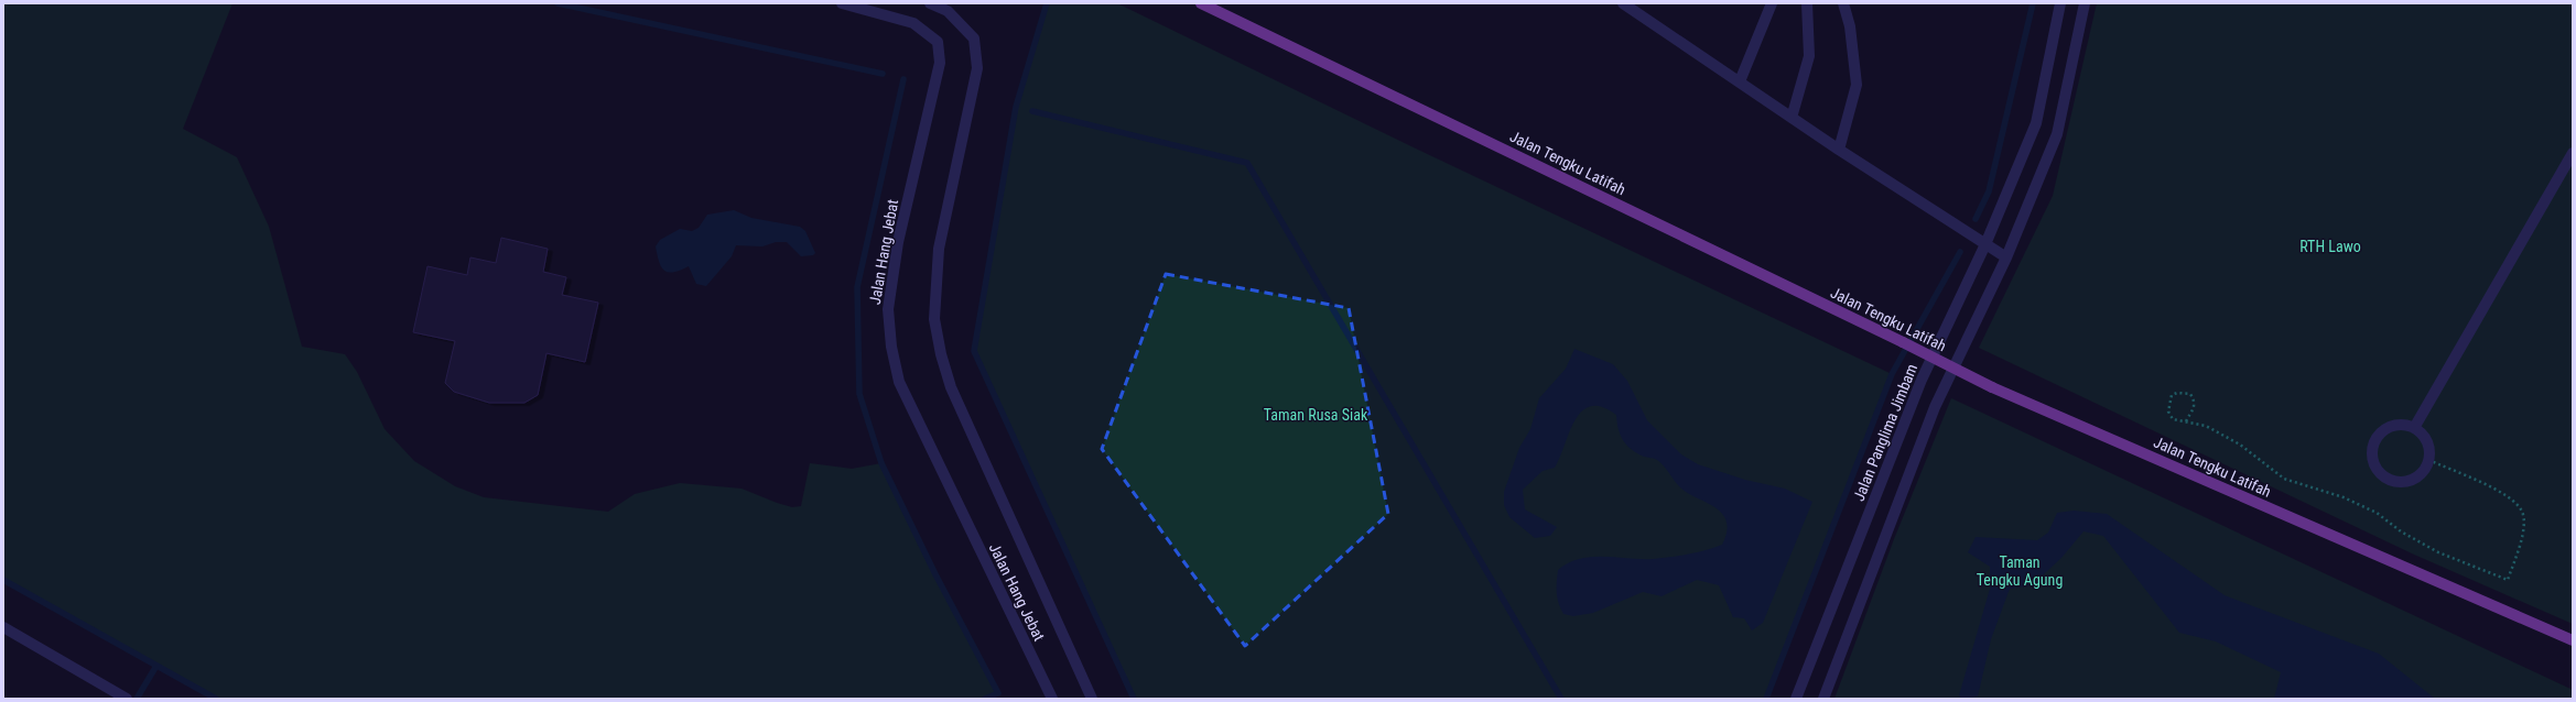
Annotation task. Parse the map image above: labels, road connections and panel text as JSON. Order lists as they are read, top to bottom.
{
  "streets": {
    "main road": ["Jalan Tengku Latifah"],
    "street": ["Jalan Hang Jebat", "Jalan Panglima Jimbam"]
  },
  "parks": ["RTH Lawo", "Taman Rusa Siak", "Taman Tengku Agung"]
}
